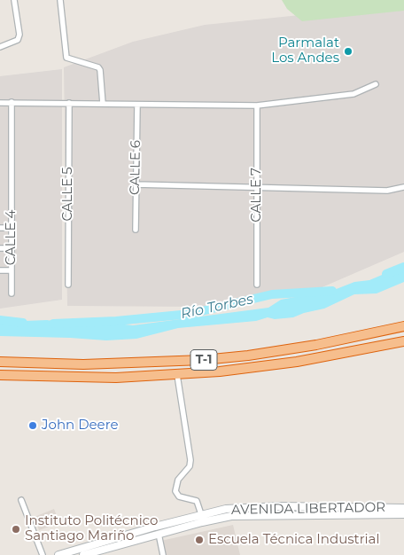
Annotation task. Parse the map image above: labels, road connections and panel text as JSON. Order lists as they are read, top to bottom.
{
  "streets": {
    "highway": ["T-1"],
    "main road": ["AVENIDA LIBERTADOR"],
    "street": [
      "CALLE 6",
      "CALLE 5",
      "CALLE 7",
      "CALLE 4"
    ]
  },
  "water": ["Río Torbes"],
  "places": [
    "Parmalat Los Andes",
    "John Deere",
    "Instituto Politécnico Santiago Mariño",
    "Escuela Técnica Industrial"
  ]
}
